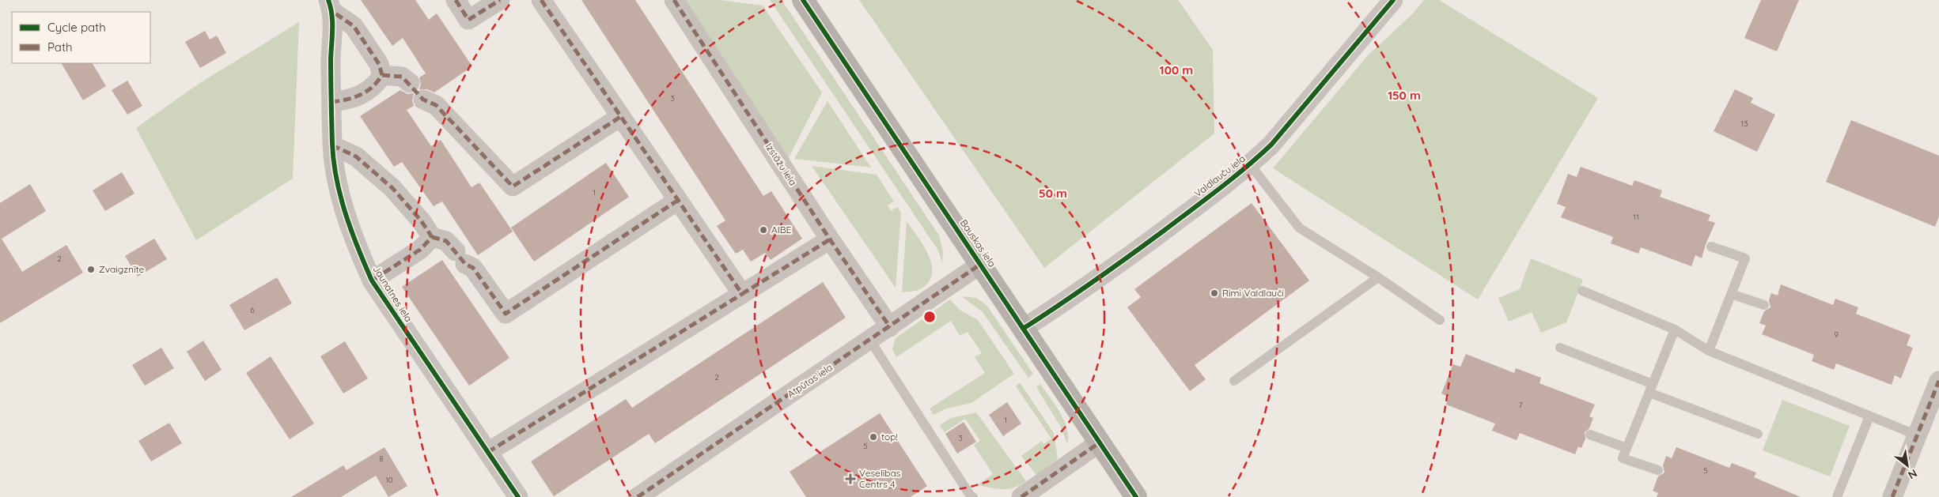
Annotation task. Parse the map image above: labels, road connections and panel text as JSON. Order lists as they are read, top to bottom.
{
  "streets": {
    "main road": ["Bauskas iela"],
    "street": [
      "Izstāžu iela",
      "Valdlauču iela",
      "Jaunatnes iela",
      "Atpūtas iela"
    ]
  },
  "crossings": [
    ["Izstāžu iela", "Atpūtas iela"],
    ["Valdlauču iela", "Bauskas iela"],
    ["Bauskas iela", "Atpūtas iela"]
  ],
  "places": {
    "other": [
      "AIBE",
      "Zvaigznīte",
      "Rimi Valdlauči",
      "top!"
    ],
    "health": ["Veselības Centrs 4"]
  },
  "house_numbers": [
    "3",
    "13",
    "1",
    "11",
    "2",
    "6",
    "9",
    "2",
    "7",
    "1",
    "3",
    "5",
    "8",
    "5",
    "10"
  ],
  "legend": ["Cycle path", "Path"],
  "north": "bottom right",
  "rings": ["100 m", "150 m", "50 m"]
}
